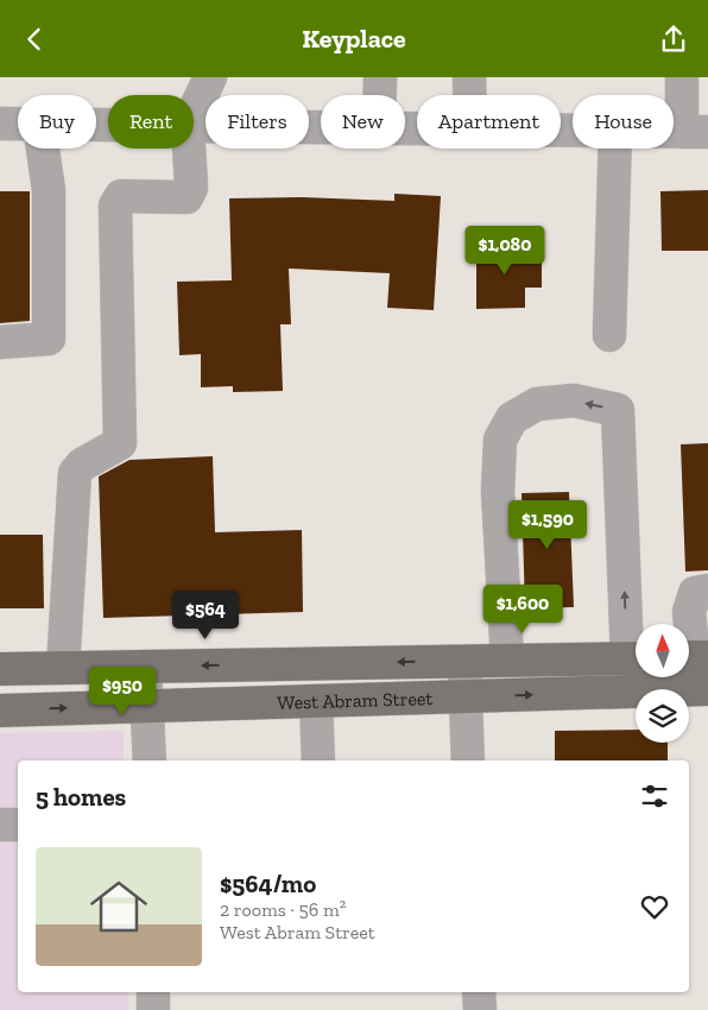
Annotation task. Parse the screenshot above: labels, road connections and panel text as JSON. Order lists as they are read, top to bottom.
{
  "streets": {
    "main road": ["West Abram Street"]
  },
  "north": "top",
  "page": {
    "header": "Keyplace",
    "chip": [
      "Buy",
      "Rent",
      "Filters",
      "New",
      "Apartment",
      "House"
    ],
    "price": [
      "$1,080",
      "$1,590",
      "$1,600",
      "$564",
      "$950"
    ],
    "heading": "5 homes",
    "list": [
      {
        "name": "$564/mo",
        "note": "2 rooms · 56 m² · West Abram Street"
      }
    ]
  }
}
